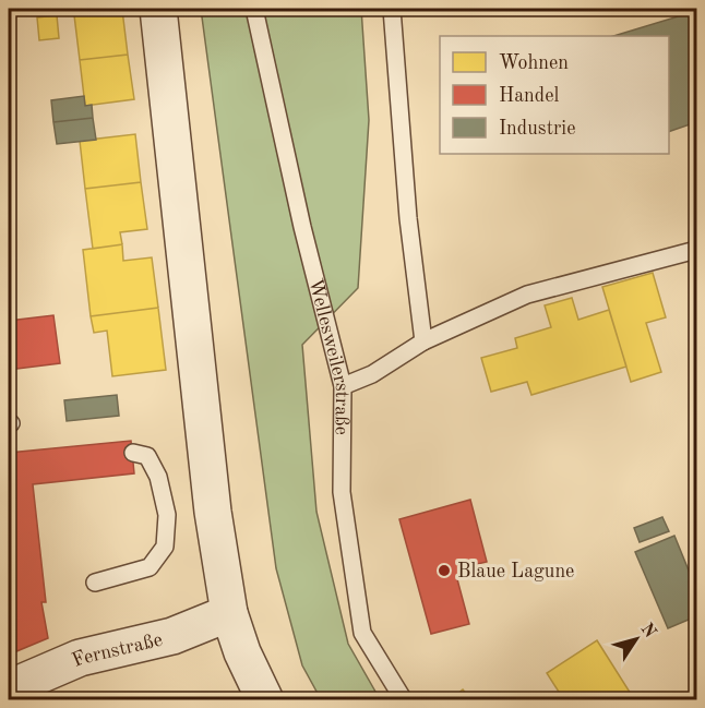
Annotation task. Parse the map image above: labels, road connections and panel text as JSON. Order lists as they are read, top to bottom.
{
  "streets": {
    "street": ["Fernstraße"],
    "lane": ["Wellesweilerstraße"]
  },
  "places": ["Blaue Lagune"],
  "legend": ["Wohnen", "Handel", "Industrie"],
  "north": "top right"
}
